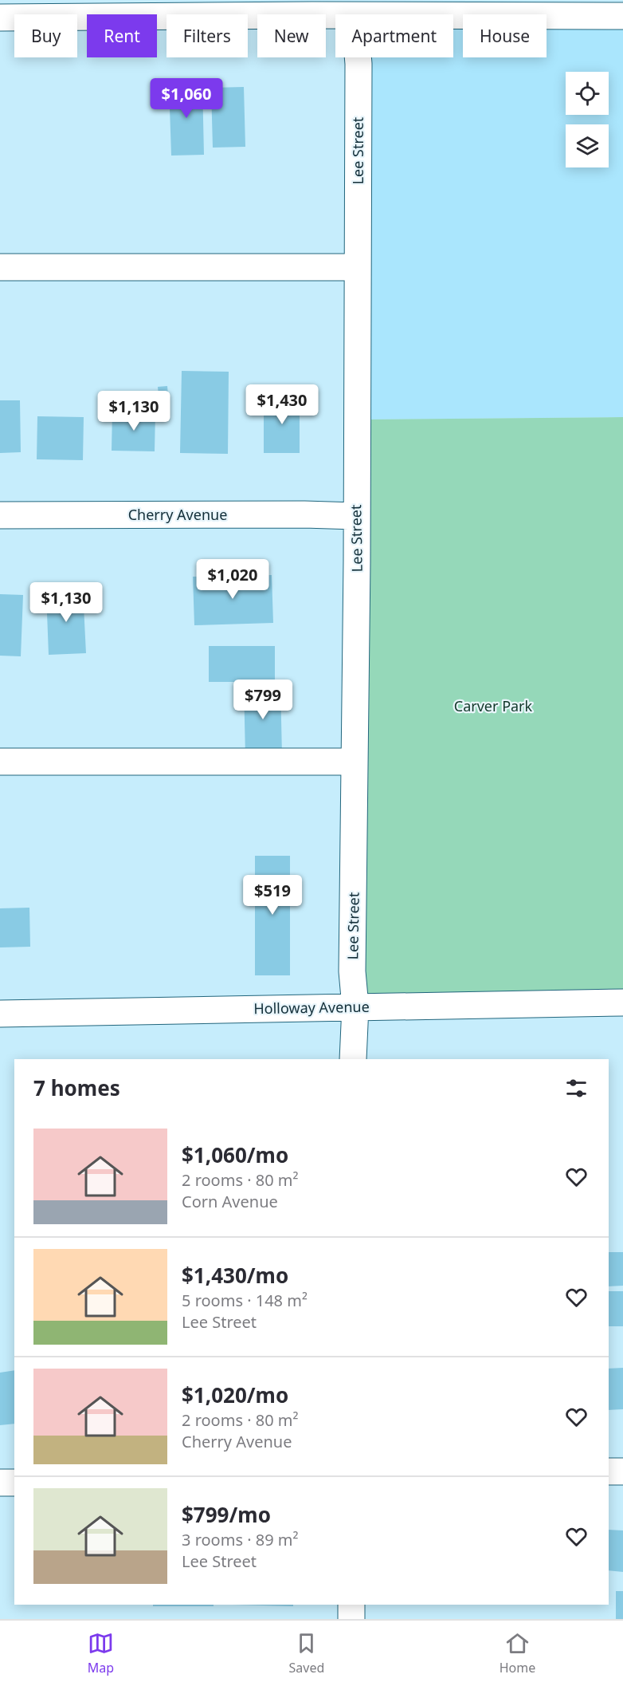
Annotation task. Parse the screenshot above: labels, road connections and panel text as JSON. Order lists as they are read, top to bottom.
{
  "streets": {
    "street": ["Lee Street", "Cherry Avenue", "Holloway Avenue"]
  },
  "crossings": [
    ["Lee Street", "Cherry Avenue"],
    ["Lee Street", "Holloway Avenue"]
  ],
  "parks": ["Carver Park"],
  "page": {
    "chip": [
      "Buy",
      "Rent",
      "Filters",
      "New",
      "Apartment",
      "House"
    ],
    "price": [
      "$1,060",
      "$1,430",
      "$1,130",
      "$1,020",
      "$1,130",
      "$799",
      "$519"
    ],
    "heading": "7 homes",
    "list": [
      {
        "name": "$1,060/mo",
        "note": "2 rooms · 80 m² · Corn Avenue"
      },
      {
        "name": "$1,430/mo",
        "note": "5 rooms · 148 m² · Lee Street"
      },
      {
        "name": "$1,020/mo",
        "note": "2 rooms · 80 m² · Cherry Avenue"
      },
      {
        "name": "$799/mo",
        "note": "3 rooms · 89 m² · Lee Street"
      }
    ],
    "tabs": ["Map", "Saved", "Home"]
  }
}
